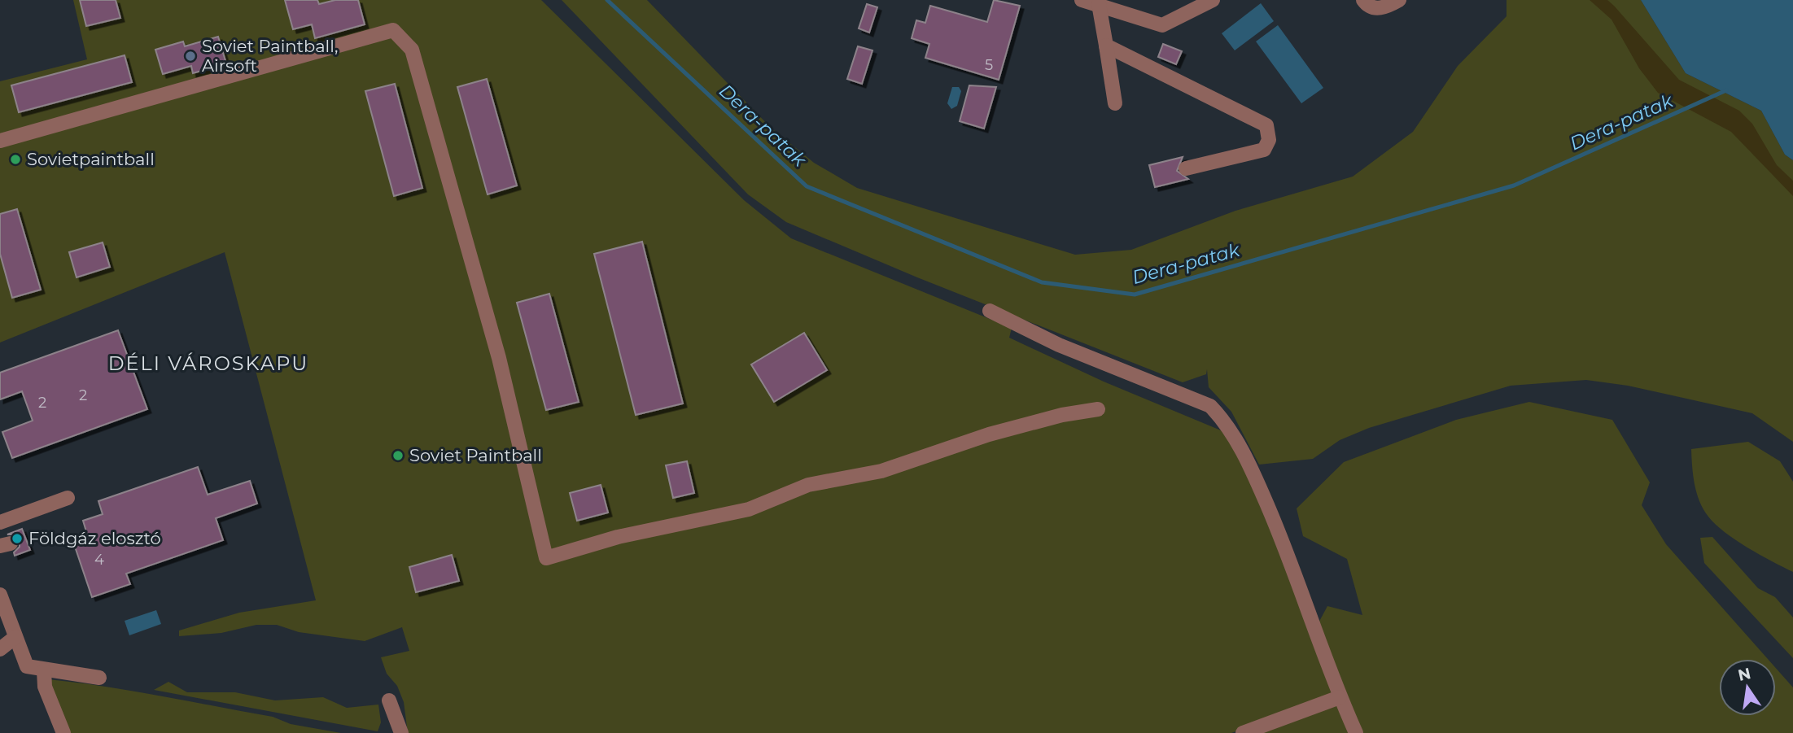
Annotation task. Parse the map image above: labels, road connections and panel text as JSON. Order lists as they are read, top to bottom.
{
  "districts": ["DÉLI VÁROSKAPU"],
  "water": ["Dera-patak"],
  "places": [
    "Soviet Paintball, Airsoft",
    "Sovietpaintball",
    "Soviet Paintball",
    "Földgáz elosztó"
  ],
  "house_numbers": [
    "5",
    "2",
    "2",
    "4"
  ],
  "north": "top"
}
